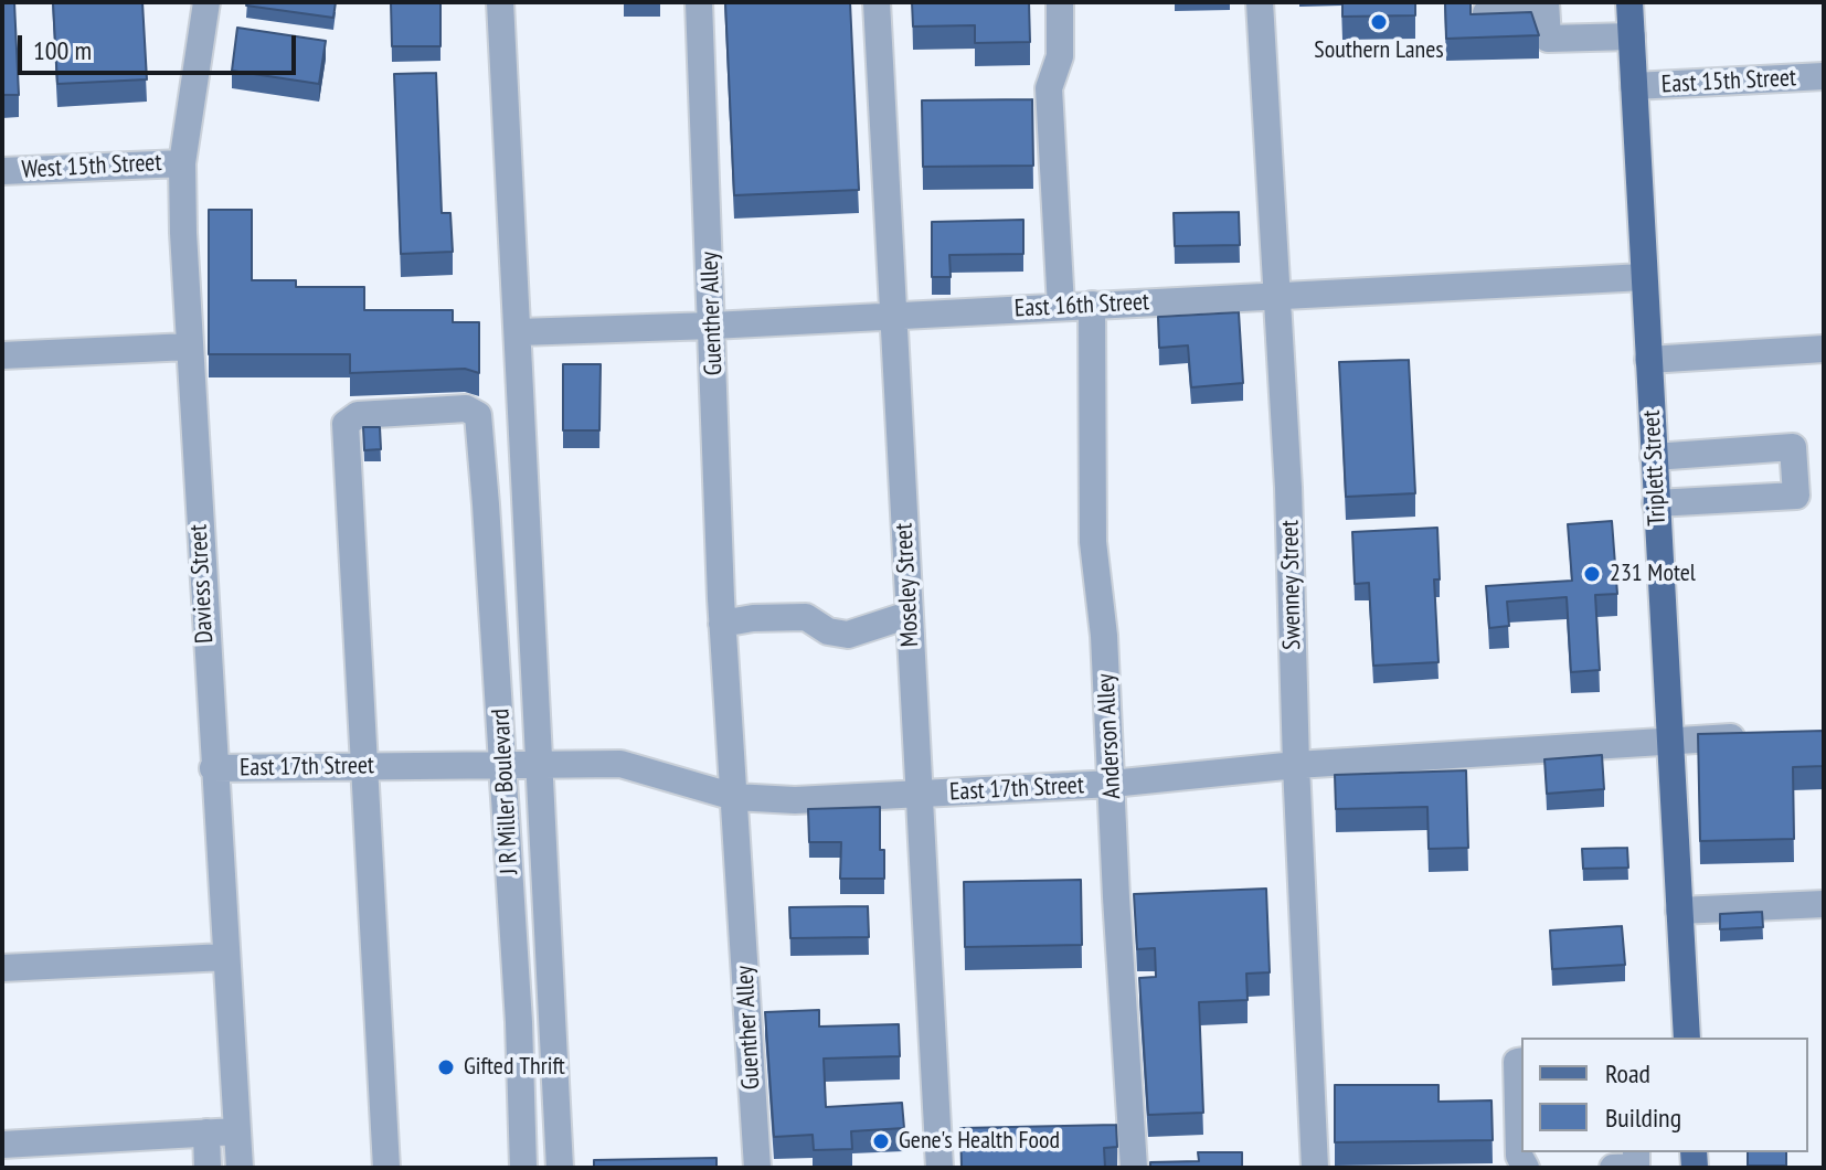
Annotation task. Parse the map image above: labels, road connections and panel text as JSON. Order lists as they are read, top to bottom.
{
  "streets": {
    "main road": ["Triplett Street"],
    "street": [
      "East 15th Street",
      "West 15th Street",
      "East 16th Street",
      "Guenther Alley",
      "Daviess Street",
      "Moseley Street",
      "Swenney Street",
      "Anderson Alley",
      "East 17th Street",
      "J R Miller Boulevard"
    ]
  },
  "crossings": [
    ["East 15th Street", "Triplett Street"],
    ["West 15th Street", "Daviess Street"],
    ["East 16th Street", "Guenther Alley"],
    ["East 16th Street", "Triplett Street"],
    ["East 16th Street", "Moseley Street"],
    ["East 16th Street", "Swenney Street"],
    ["East 16th Street", "Anderson Alley"],
    ["Guenther Alley", "East 17th Street"],
    ["Triplett Street", "East 17th Street"],
    ["Daviess Street", "East 17th Street"],
    ["Moseley Street", "East 17th Street"],
    ["Swenney Street", "East 17th Street"],
    ["Anderson Alley", "East 17th Street"],
    ["East 17th Street", "J R Miller Boulevard"]
  ],
  "places": [
    "Southern Lanes",
    "231 Motel",
    "Gifted Thrift",
    "Gene's Health Food"
  ],
  "legend": ["Road", "Building"],
  "scale_bar": "100 m"
}
